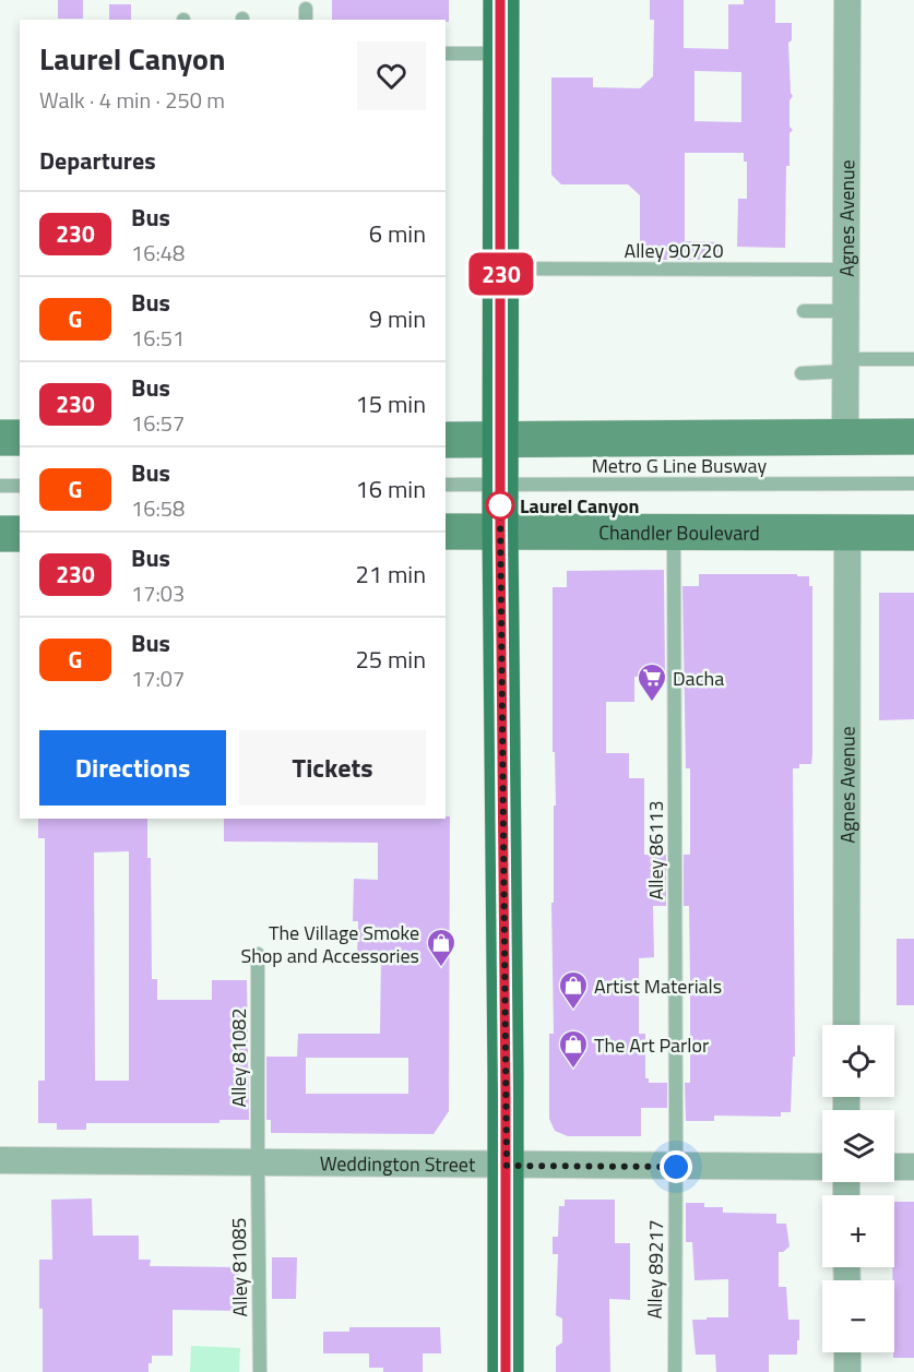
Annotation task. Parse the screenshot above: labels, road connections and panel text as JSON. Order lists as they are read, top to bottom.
{
  "streets": {
    "street": ["Agnes Avenue", "Chandler Boulevard", "Weddington Street"],
    "lane": [
      "Alley 90720",
      "Metro G Line Busway",
      "Alley 86113",
      "Alley 81082",
      "Alley 81085",
      "Alley 89217"
    ]
  },
  "crossings": [
    ["Agnes Avenue", "Alley 90720"],
    ["Agnes Avenue", "Chandler Boulevard"],
    ["Chandler Boulevard", "Alley 86113"],
    ["Alley 86113", "Weddington Street"],
    ["Alley 86113", "Alley 89217"],
    ["Alley 81082", "Weddington Street"],
    ["Alley 81082", "Alley 81085"],
    ["Weddington Street", "Alley 81085"],
    ["Weddington Street", "Alley 89217"]
  ],
  "places": {
    "other": ["Laurel Canyon"],
    "supermarket": ["Dacha"],
    "shop": ["The Village Smoke Shop and Accessories", "Artist Materials", "The Art Parlor"]
  },
  "lines": ["bus line 230"],
  "page": {
    "on_map": "230",
    "heading": [
      ["Laurel Canyon", "Walk · 4 min · 250 m"],
      "Departures"
    ],
    "list": [
      {
        "mark": "230",
        "name": "Bus",
        "note": "16:48",
        "value": "6 min"
      },
      {
        "mark": "G",
        "name": "Bus",
        "note": "16:51",
        "value": "9 min"
      },
      {
        "mark": "230",
        "name": "Bus",
        "note": "16:57",
        "value": "15 min"
      },
      {
        "mark": "G",
        "name": "Bus",
        "note": "16:58",
        "value": "16 min"
      },
      {
        "mark": "230",
        "name": "Bus",
        "note": "17:03",
        "value": "21 min"
      },
      {
        "mark": "G",
        "name": "Bus",
        "note": "17:07",
        "value": "25 min"
      }
    ],
    "buttons": ["Directions", "Tickets"],
    "map_buttons": ["+", "−"]
  }
}
